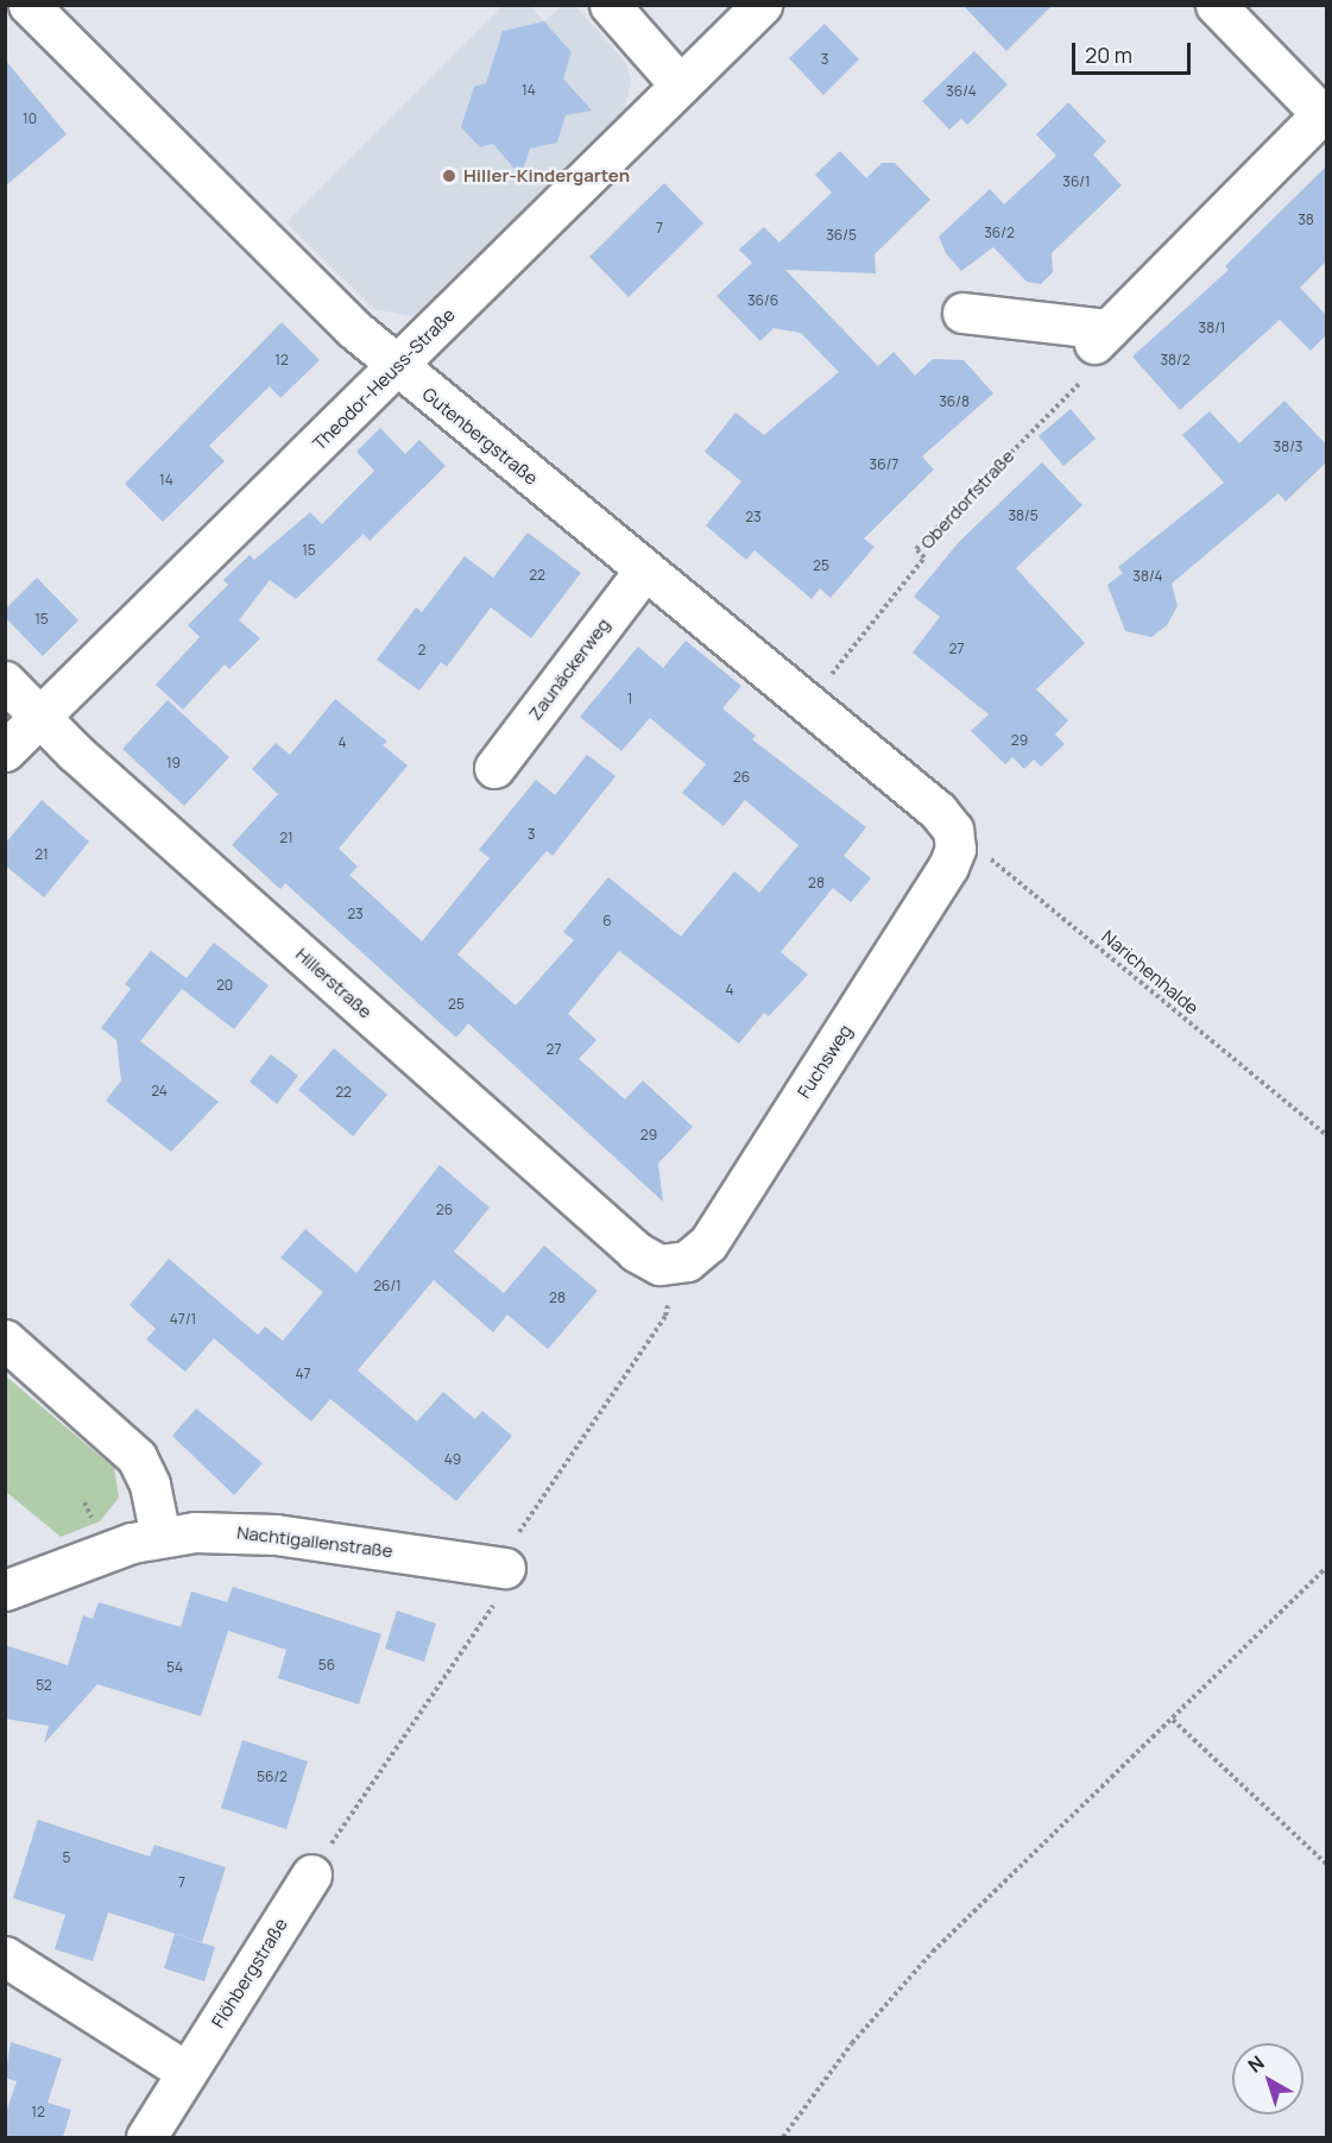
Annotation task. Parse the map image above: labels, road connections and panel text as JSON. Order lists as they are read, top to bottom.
{
  "streets": {
    "street": [
      "Theodor-Heuss-Straße",
      "Gutenbergstraße",
      "Zaunäckerweg",
      "Hillerstraße",
      "Fuchsweg",
      "Nachtigallenstraße",
      "Flöhbergstraße"
    ],
    "path": ["Oberdorfstraße", "Narichenhalde"]
  },
  "crossings": [
    ["Theodor-Heuss-Straße", "Gutenbergstraße"],
    ["Theodor-Heuss-Straße", "Hillerstraße"],
    ["Gutenbergstraße", "Oberdorfstraße"],
    ["Gutenbergstraße", "Zaunäckerweg"],
    ["Gutenbergstraße", "Narichenhalde"],
    ["Gutenbergstraße", "Fuchsweg"],
    ["Narichenhalde", "Fuchsweg"],
    ["Hillerstraße", "Fuchsweg"]
  ],
  "places": ["Hiller-Kindergarten"],
  "house_numbers": [
    "3",
    "14",
    "36/4",
    "10",
    "36/1",
    "38",
    "7",
    "36/2",
    "36/5",
    "36/6",
    "38/1",
    "12",
    "38/2",
    "36/8",
    "38/3",
    "36/7",
    "14",
    "38/5",
    "23",
    "15",
    "25",
    "22",
    "38/4",
    "15",
    "27",
    "2",
    "1",
    "29",
    "4",
    "19",
    "26",
    "3",
    "21",
    "21",
    "28",
    "23",
    "6",
    "20",
    "4",
    "25",
    "27",
    "24",
    "22",
    "29",
    "26",
    "26/1",
    "28",
    "47/1",
    "47",
    "49",
    "56",
    "54",
    "52",
    "56/2",
    "5",
    "7",
    "12"
  ],
  "scale_bar": "20 m",
  "north": "top left"
}
